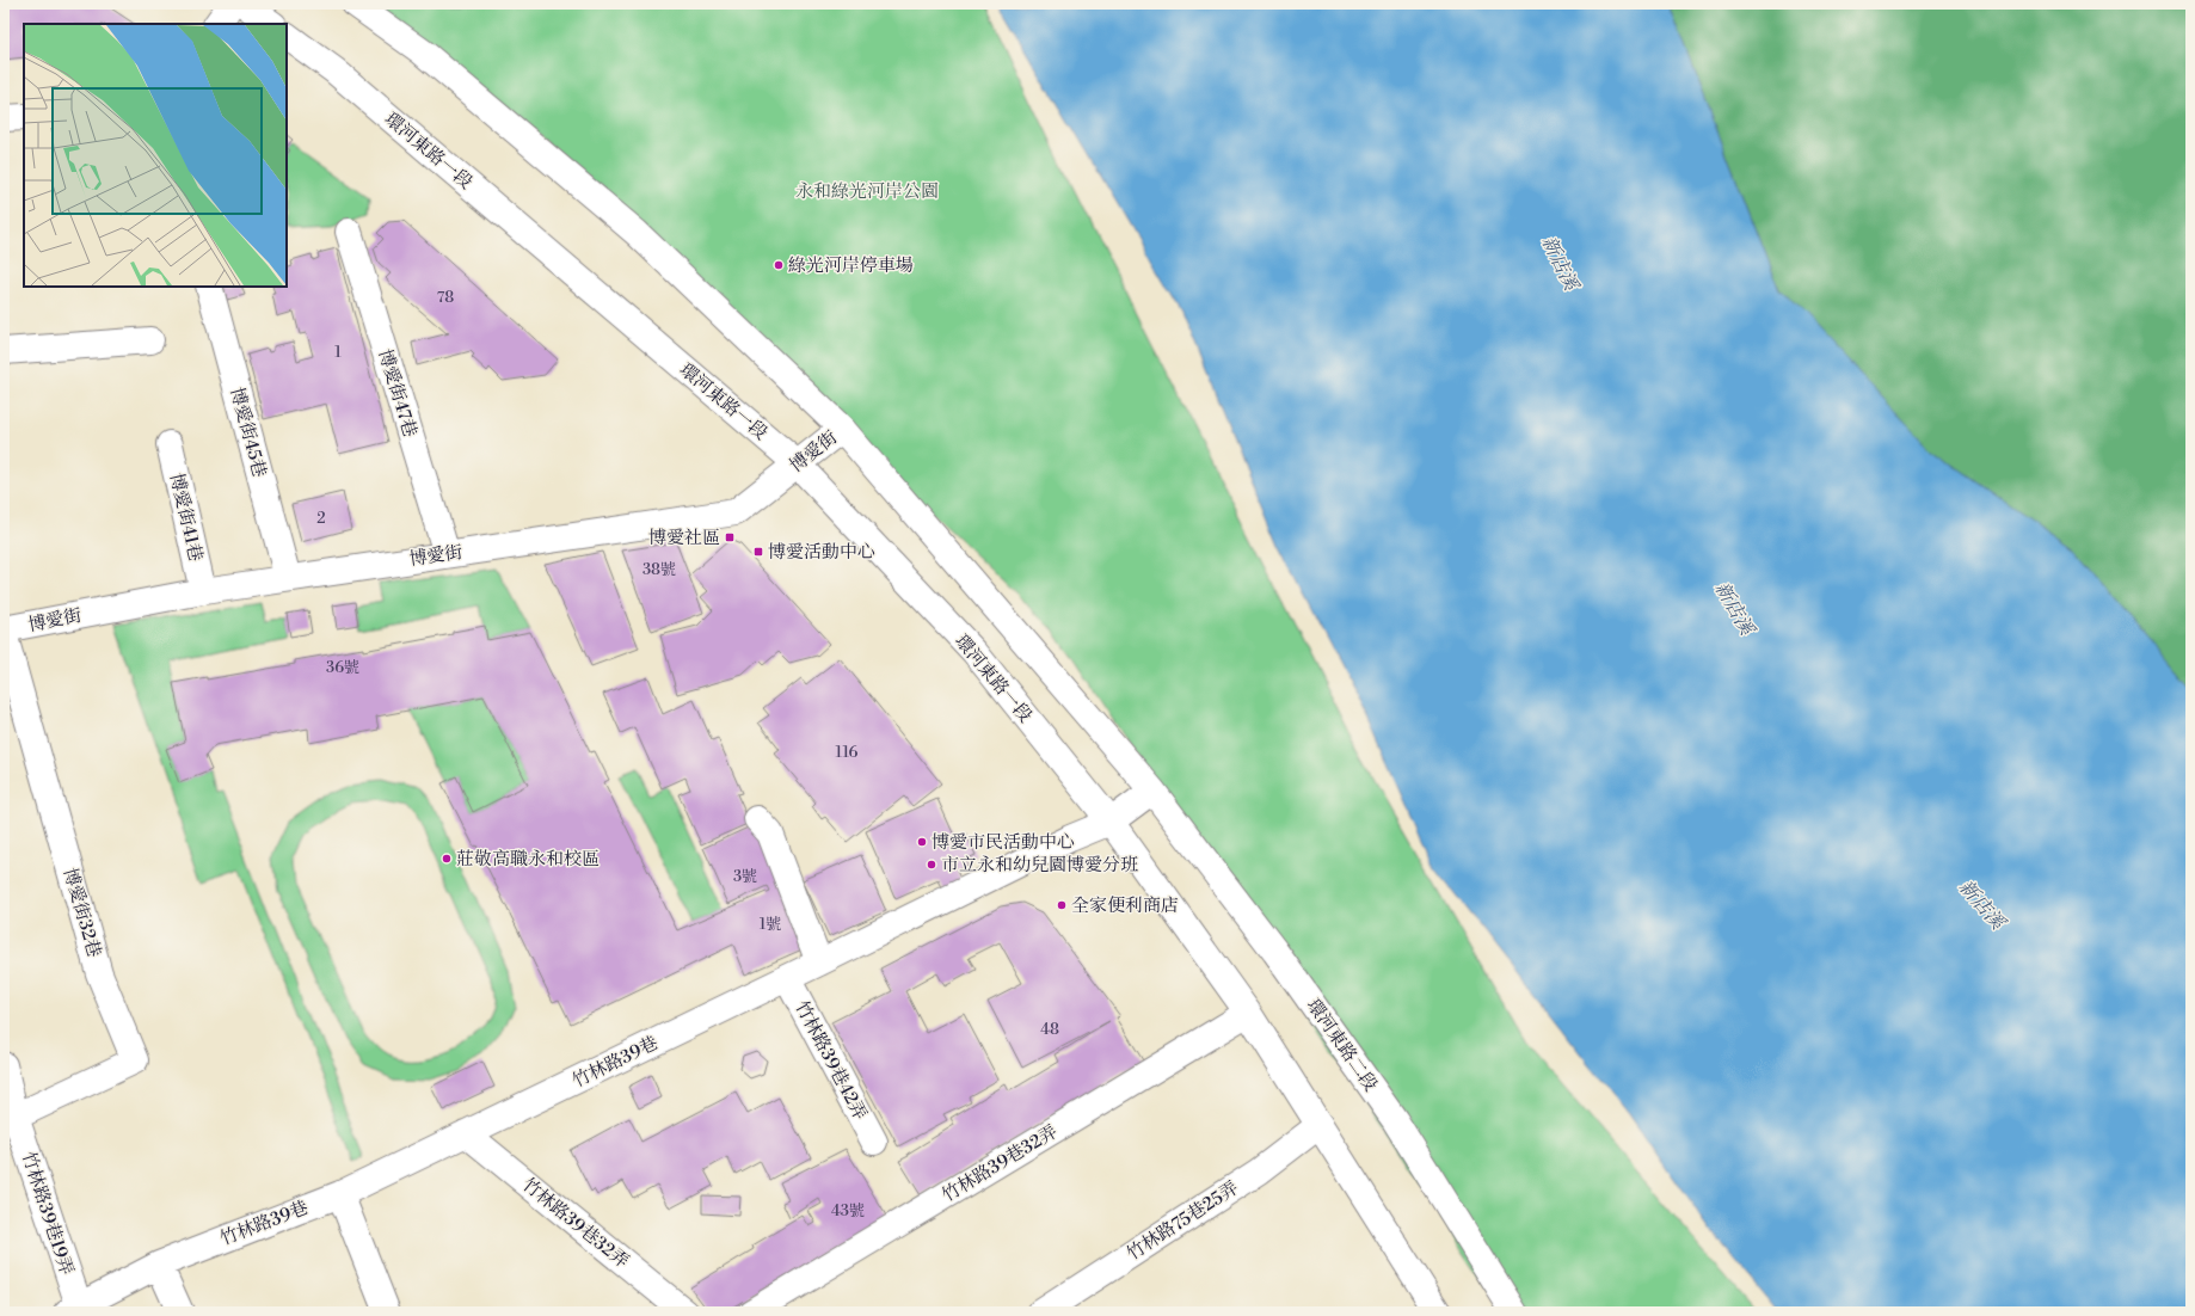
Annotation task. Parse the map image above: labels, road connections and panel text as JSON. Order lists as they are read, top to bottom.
{
  "streets": {
    "street": [
      "環河東路一段",
      "博愛街47巷",
      "博愛街45巷",
      "博愛街",
      "博愛街41巷",
      "博愛街32巷",
      "環河東路二段",
      "竹林路39巷42弄",
      "竹林路39巷",
      "竹林路39巷32弄",
      "竹林路39巷19弄",
      "竹林路75巷25弄"
    ]
  },
  "crossings": [
    ["環河東路一段", "博愛街"],
    ["環河東路一段", "竹林路39巷"],
    ["博愛街47巷", "博愛街"],
    ["博愛街45巷", "博愛街"],
    ["博愛街", "博愛街41巷"],
    ["博愛街32巷", "竹林路39巷19弄"],
    ["環河東路二段", "竹林路39巷"],
    ["竹林路39巷42弄", "竹林路39巷"],
    ["竹林路39巷", "竹林路39巷32弄"],
    ["竹林路39巷", "竹林路39巷19弄"]
  ],
  "water": ["新店溪"],
  "parks": ["永和綠光河岸公園"],
  "places": {
    "other": [
      "綠光河岸停車場",
      "博愛市民活動中心",
      "莊敬高職永和校區",
      "市立永和幼兒園博愛分班",
      "全家便利商店"
    ],
    "transit": ["博愛社區", "博愛活動中心"]
  },
  "house_numbers": [
    "78",
    "1",
    "2",
    "38號",
    "36號",
    "116",
    "3號",
    "1號",
    "48",
    "43號"
  ]
}
